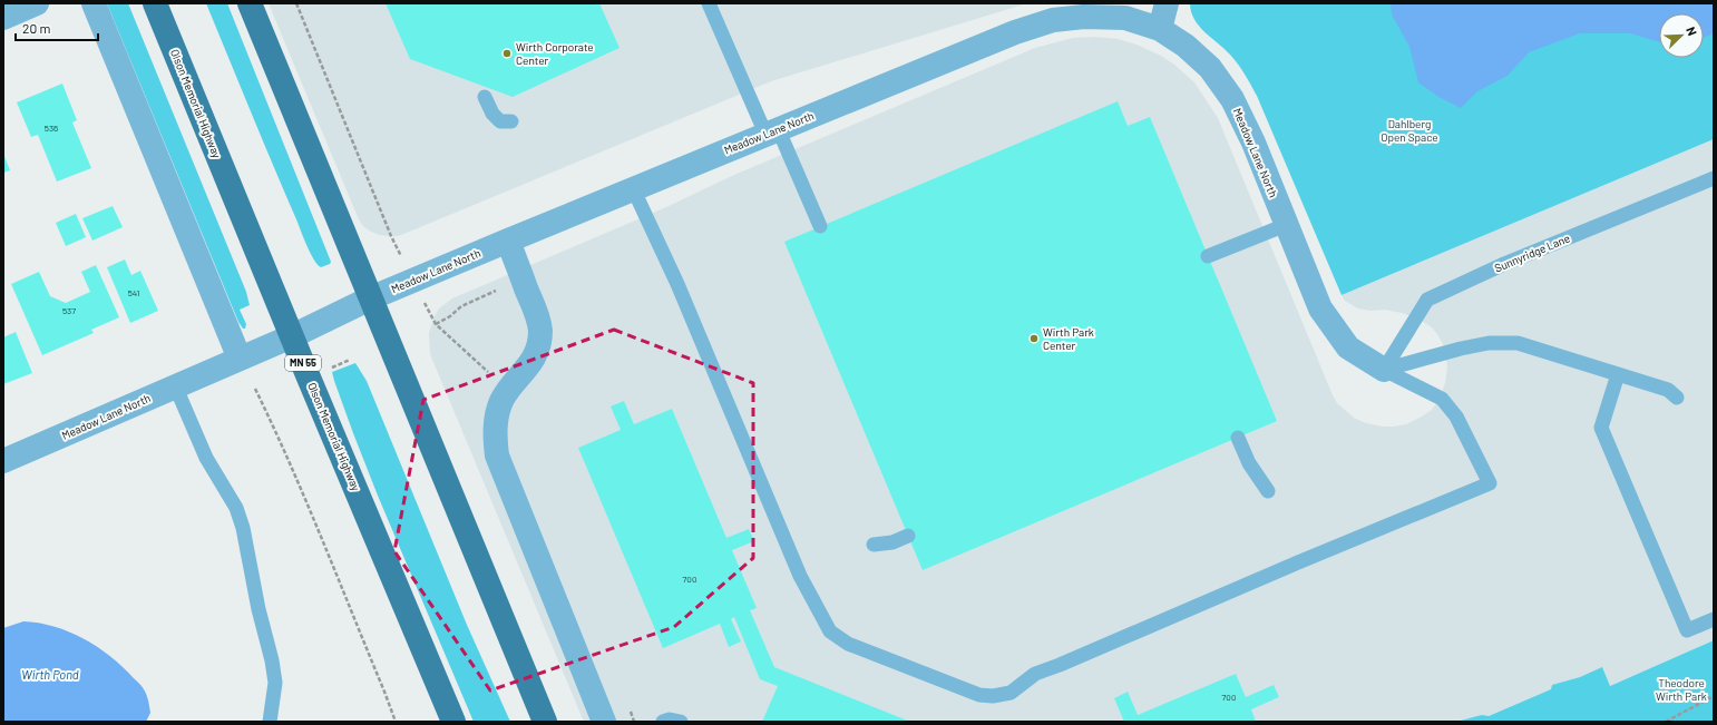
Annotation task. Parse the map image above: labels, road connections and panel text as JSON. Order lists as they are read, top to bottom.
{
  "streets": {
    "main road": ["Olson Memorial Highway", "MN 55"],
    "street": ["Meadow Lane North"],
    "lane": ["Sunnyridge Lane"]
  },
  "crossings": [
    ["Olson Memorial Highway", "Meadow Lane North"],
    ["Meadow Lane North", "Sunnyridge Lane"]
  ],
  "water": ["Wirth Pond"],
  "parks": ["Dahlberg Open Space", "Theodore Wirth Park"],
  "places": ["Wirth Corporate Center", "Wirth Park Center"],
  "house_numbers": [
    "536",
    "541",
    "537",
    "700",
    "700"
  ],
  "scale_bar": "20 m",
  "north": "top right"
}
